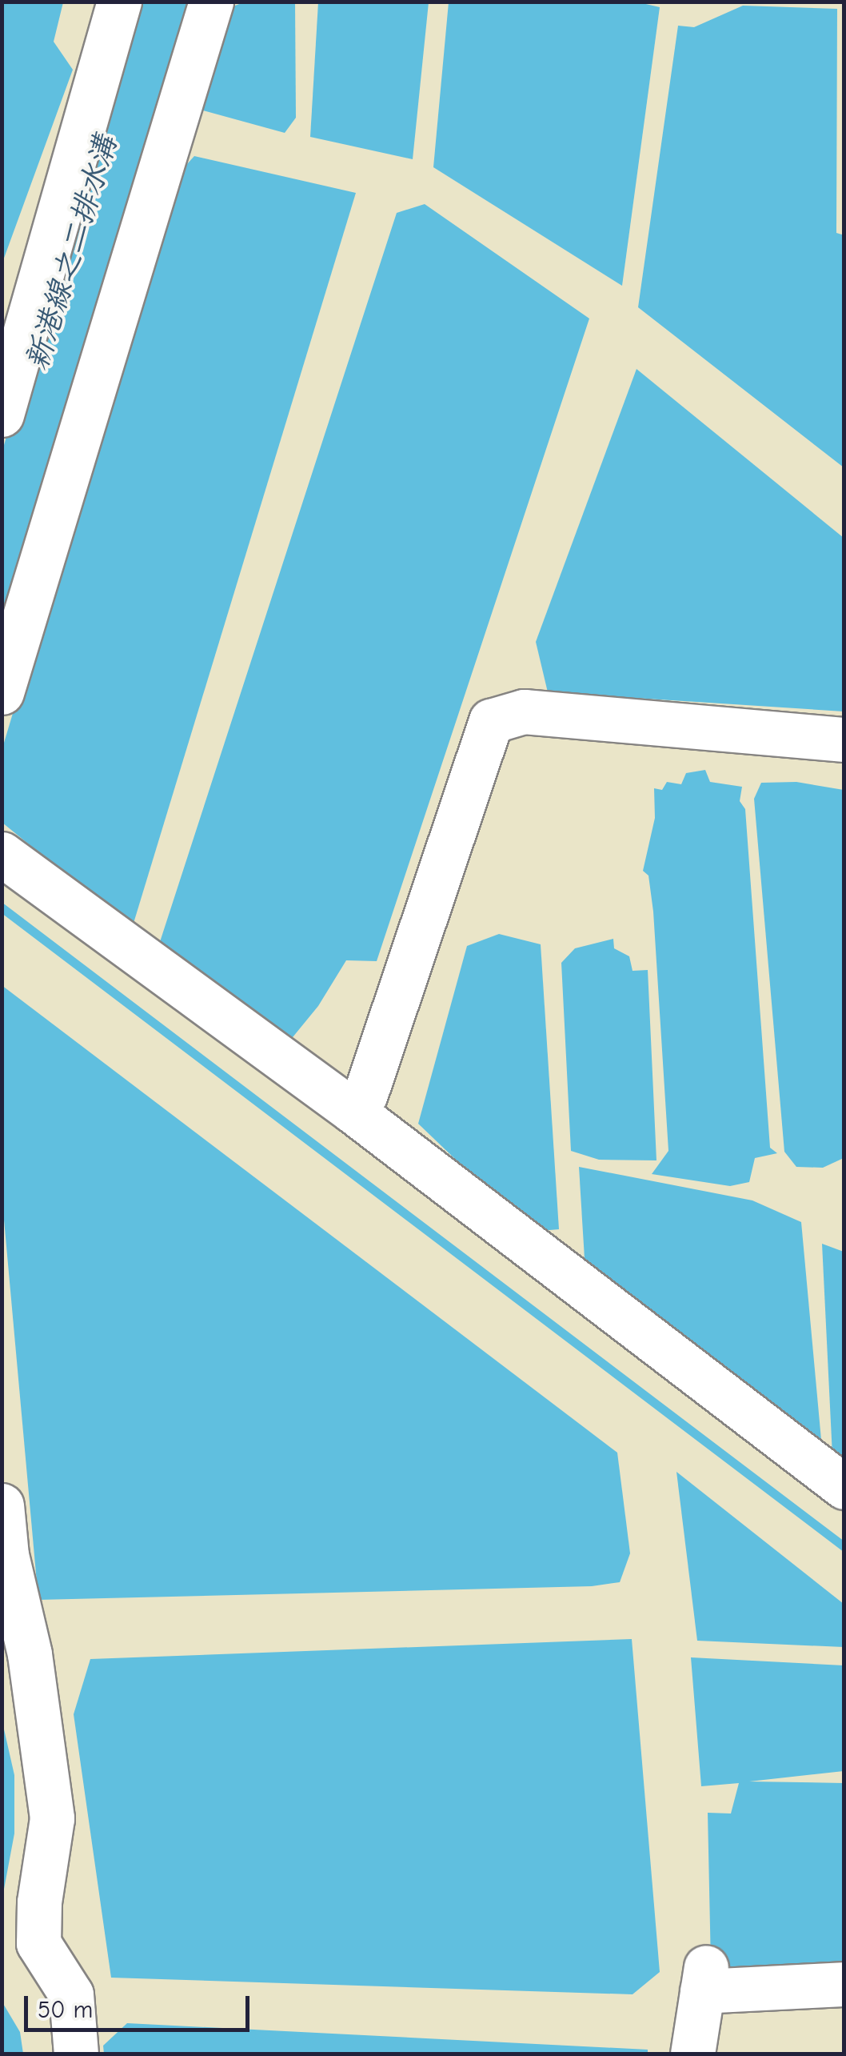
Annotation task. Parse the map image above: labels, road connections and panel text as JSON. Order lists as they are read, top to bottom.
{
  "water": ["新港線之二排水溝"],
  "scale_bar": "50 m"
}
